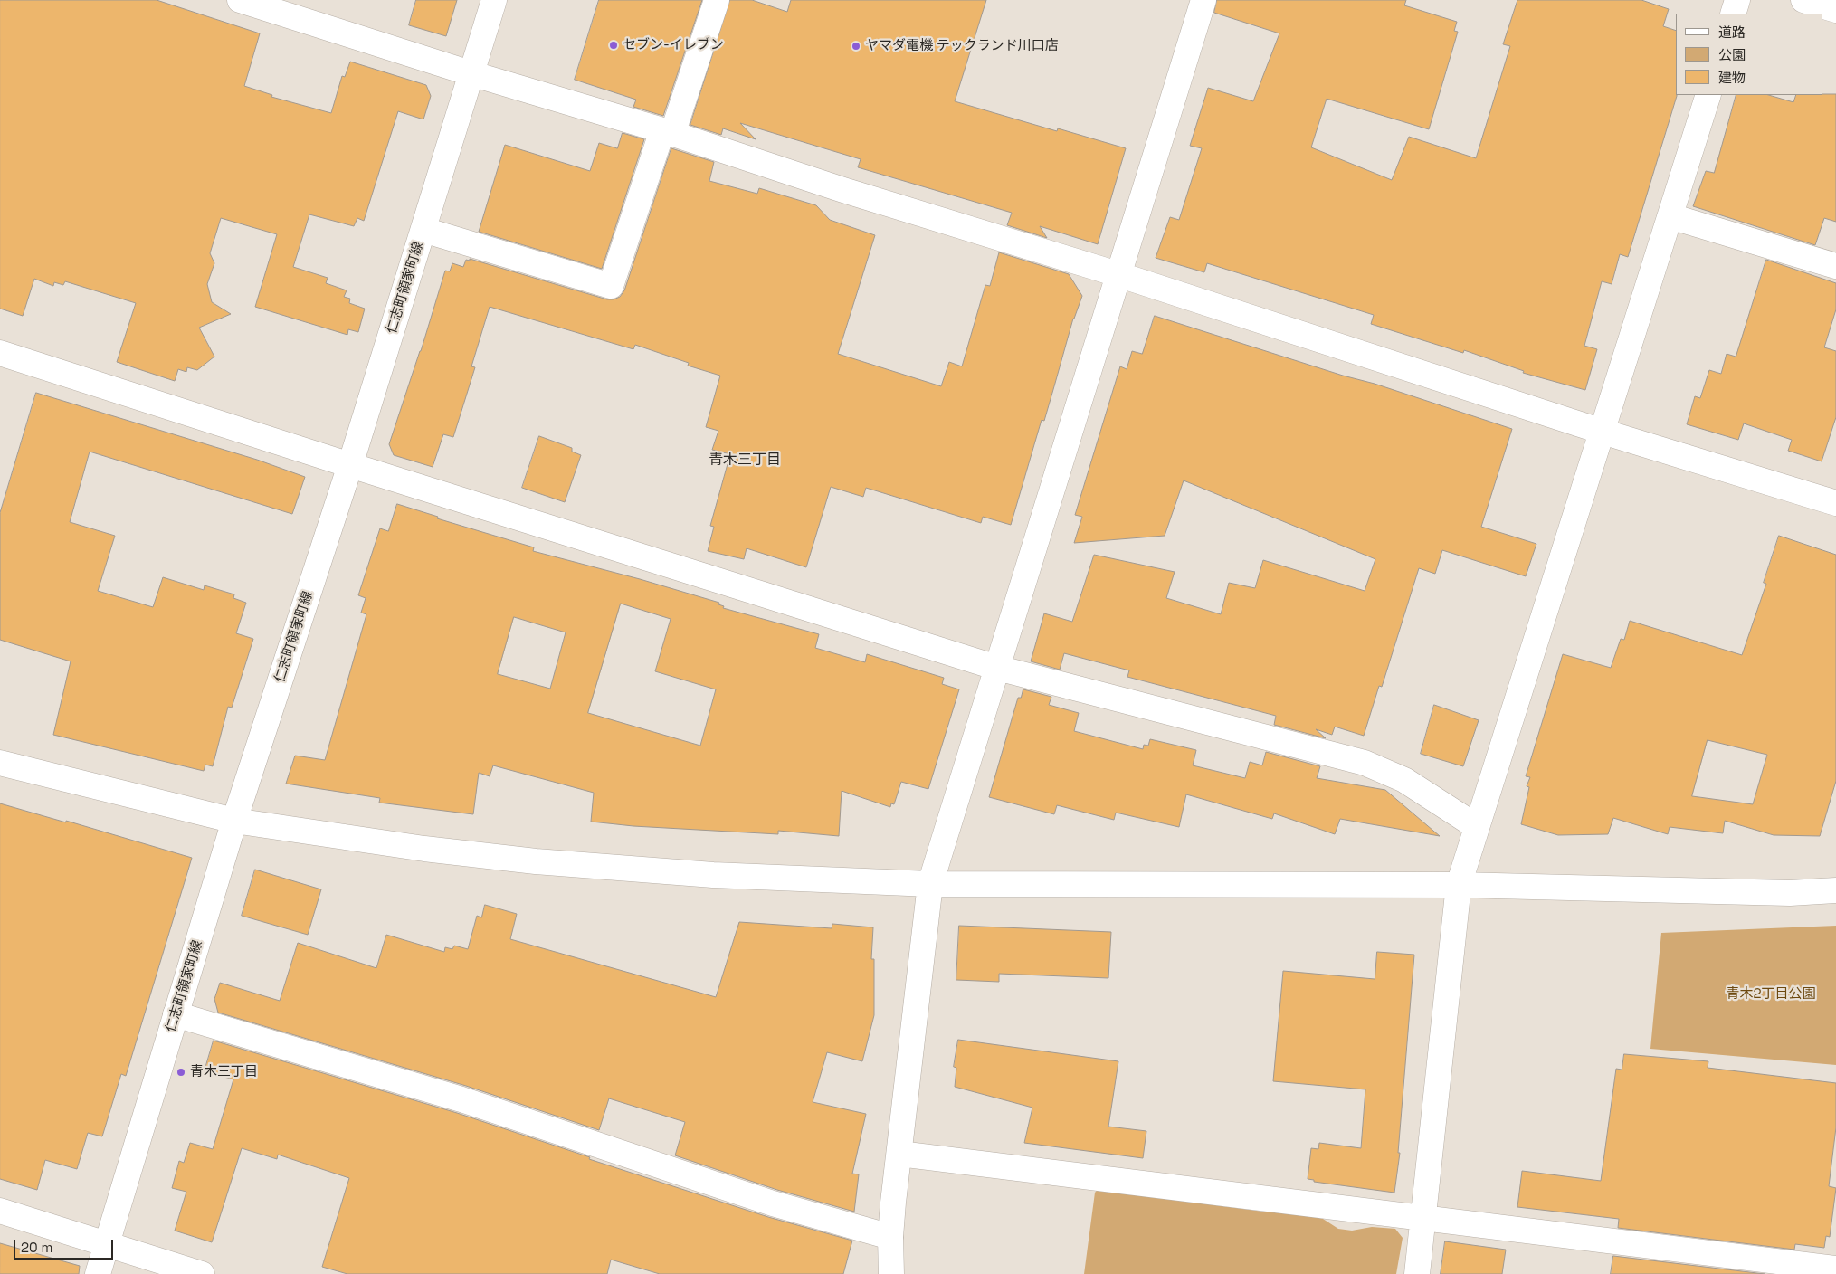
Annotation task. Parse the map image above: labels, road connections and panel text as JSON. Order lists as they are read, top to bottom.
{
  "streets": {
    "street": ["仁志町領家町線"]
  },
  "districts": ["青木三丁目"],
  "parks": ["青木2丁目公園"],
  "places": ["セブン-イレブン", "ヤマダ電機 テックランド川口店", "青木三丁目"],
  "legend": ["道路", "公園", "建物"],
  "scale_bar": "20 m"
}
